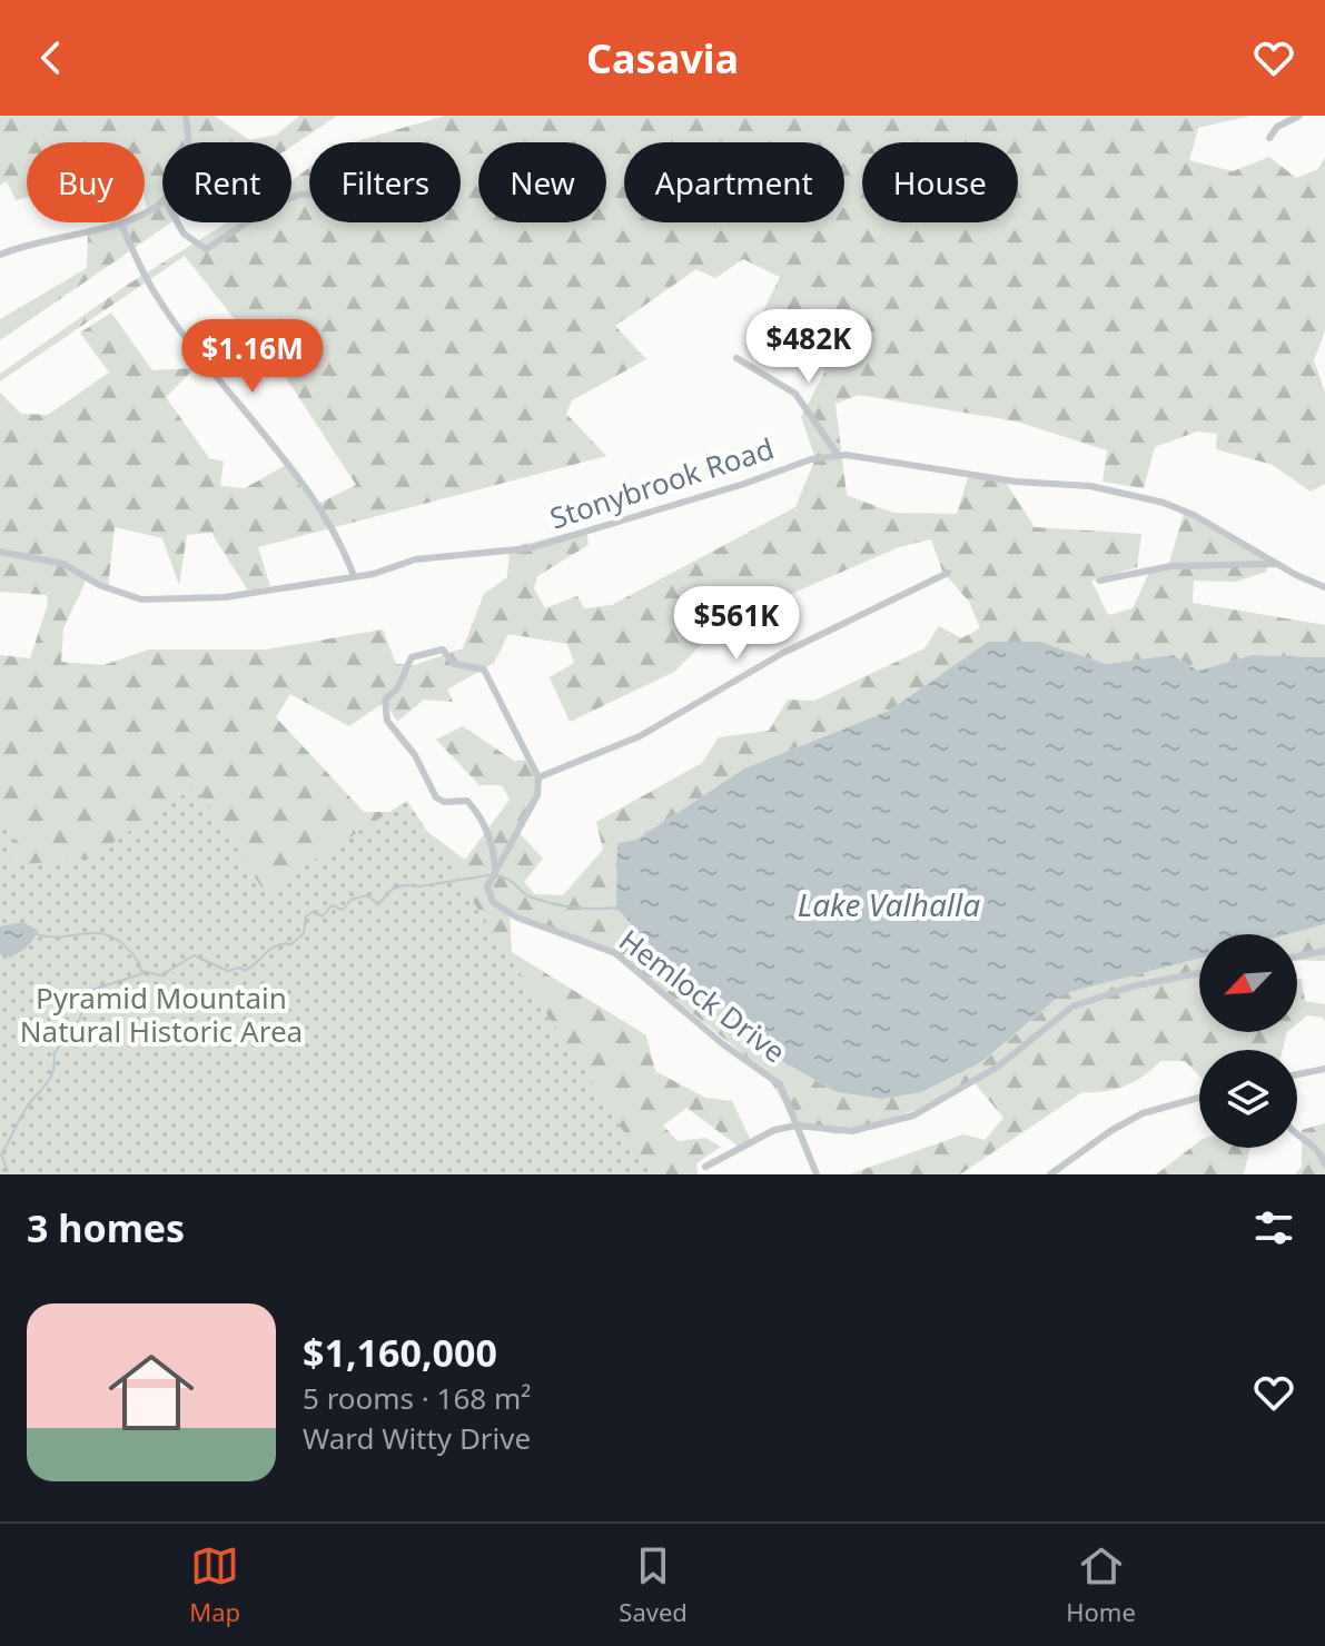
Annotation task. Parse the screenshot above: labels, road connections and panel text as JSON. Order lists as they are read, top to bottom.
{
  "streets": {
    "street": ["Stonybrook Road", "Hemlock Drive"]
  },
  "water": ["Lake Valhalla"],
  "parks": ["Pyramid Mountain Natural Historic Area"],
  "north": "bottom left",
  "page": {
    "header": "Casavia",
    "chip": [
      "Buy",
      "Rent",
      "Filters",
      "New",
      "Apartment",
      "House"
    ],
    "price": ["$482K", "$1.16M", "$561K"],
    "heading": "3 homes",
    "list": [
      {
        "name": "$1,160,000",
        "note": "5 rooms · 168 m² · Ward Witty Drive"
      }
    ],
    "tabs": ["Map", "Saved", "Home"]
  }
}
